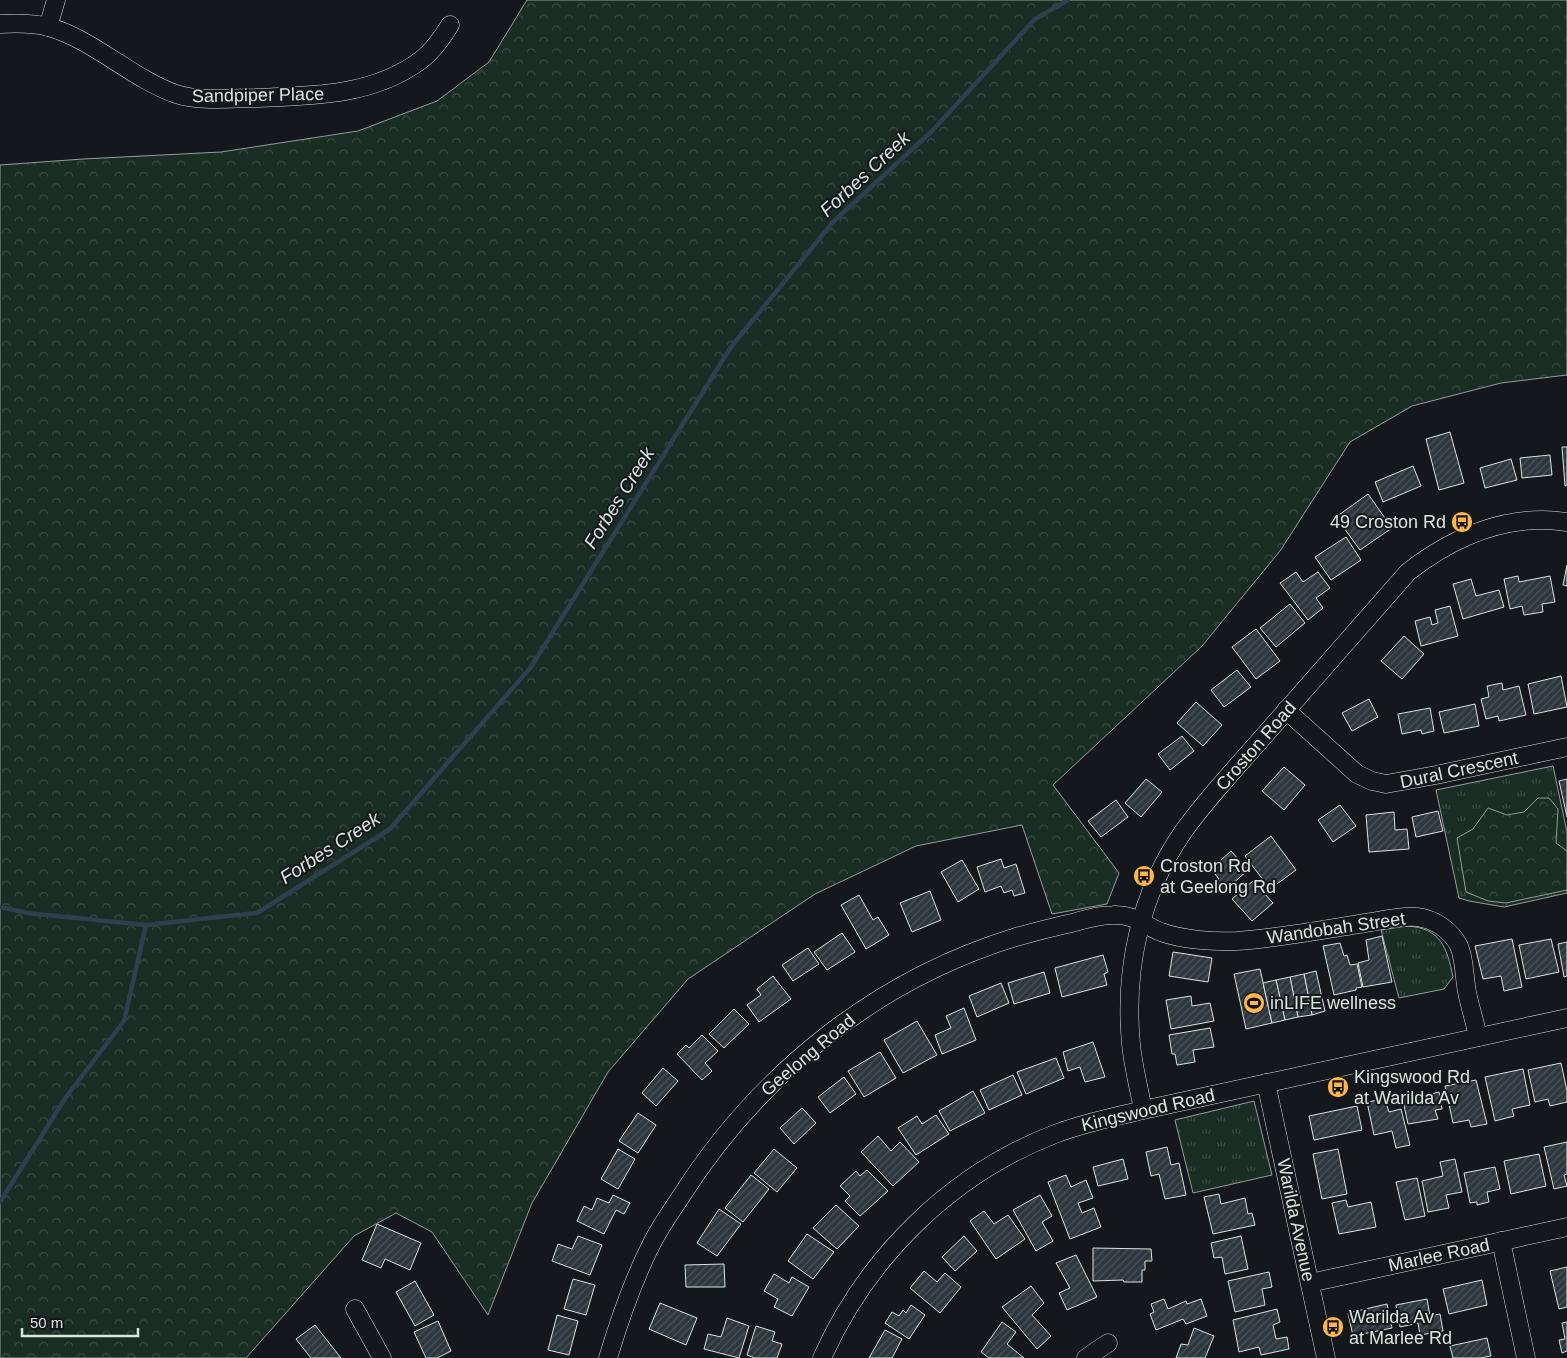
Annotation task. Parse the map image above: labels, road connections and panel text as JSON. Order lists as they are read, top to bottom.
{
  "streets": {
    "street": [
      "Sandpiper Place",
      "Croston Road",
      "Dural Crescent",
      "Wandobah Street",
      "Geelong Road",
      "Kingswood Road",
      "Warilda Avenue",
      "Marlee Road"
    ]
  },
  "crossings": [
    ["Croston Road", "Dural Crescent"],
    ["Croston Road", "Wandobah Street"],
    ["Croston Road", "Geelong Road"],
    ["Croston Road", "Kingswood Road"],
    ["Wandobah Street", "Geelong Road"],
    ["Wandobah Street", "Kingswood Road"],
    ["Kingswood Road", "Warilda Avenue"],
    ["Warilda Avenue", "Marlee Road"]
  ],
  "water": ["Forbes Creek"],
  "places": {
    "bus stop": [
      "49 Croston Rd",
      "Croston Rd at Geelong Rd",
      "Kingswood Rd at Warilda Av",
      "Warilda Av at Marlee Rd"
    ],
    "sports": ["inLIFE wellness"]
  },
  "scale_bar": "50 m"
}
